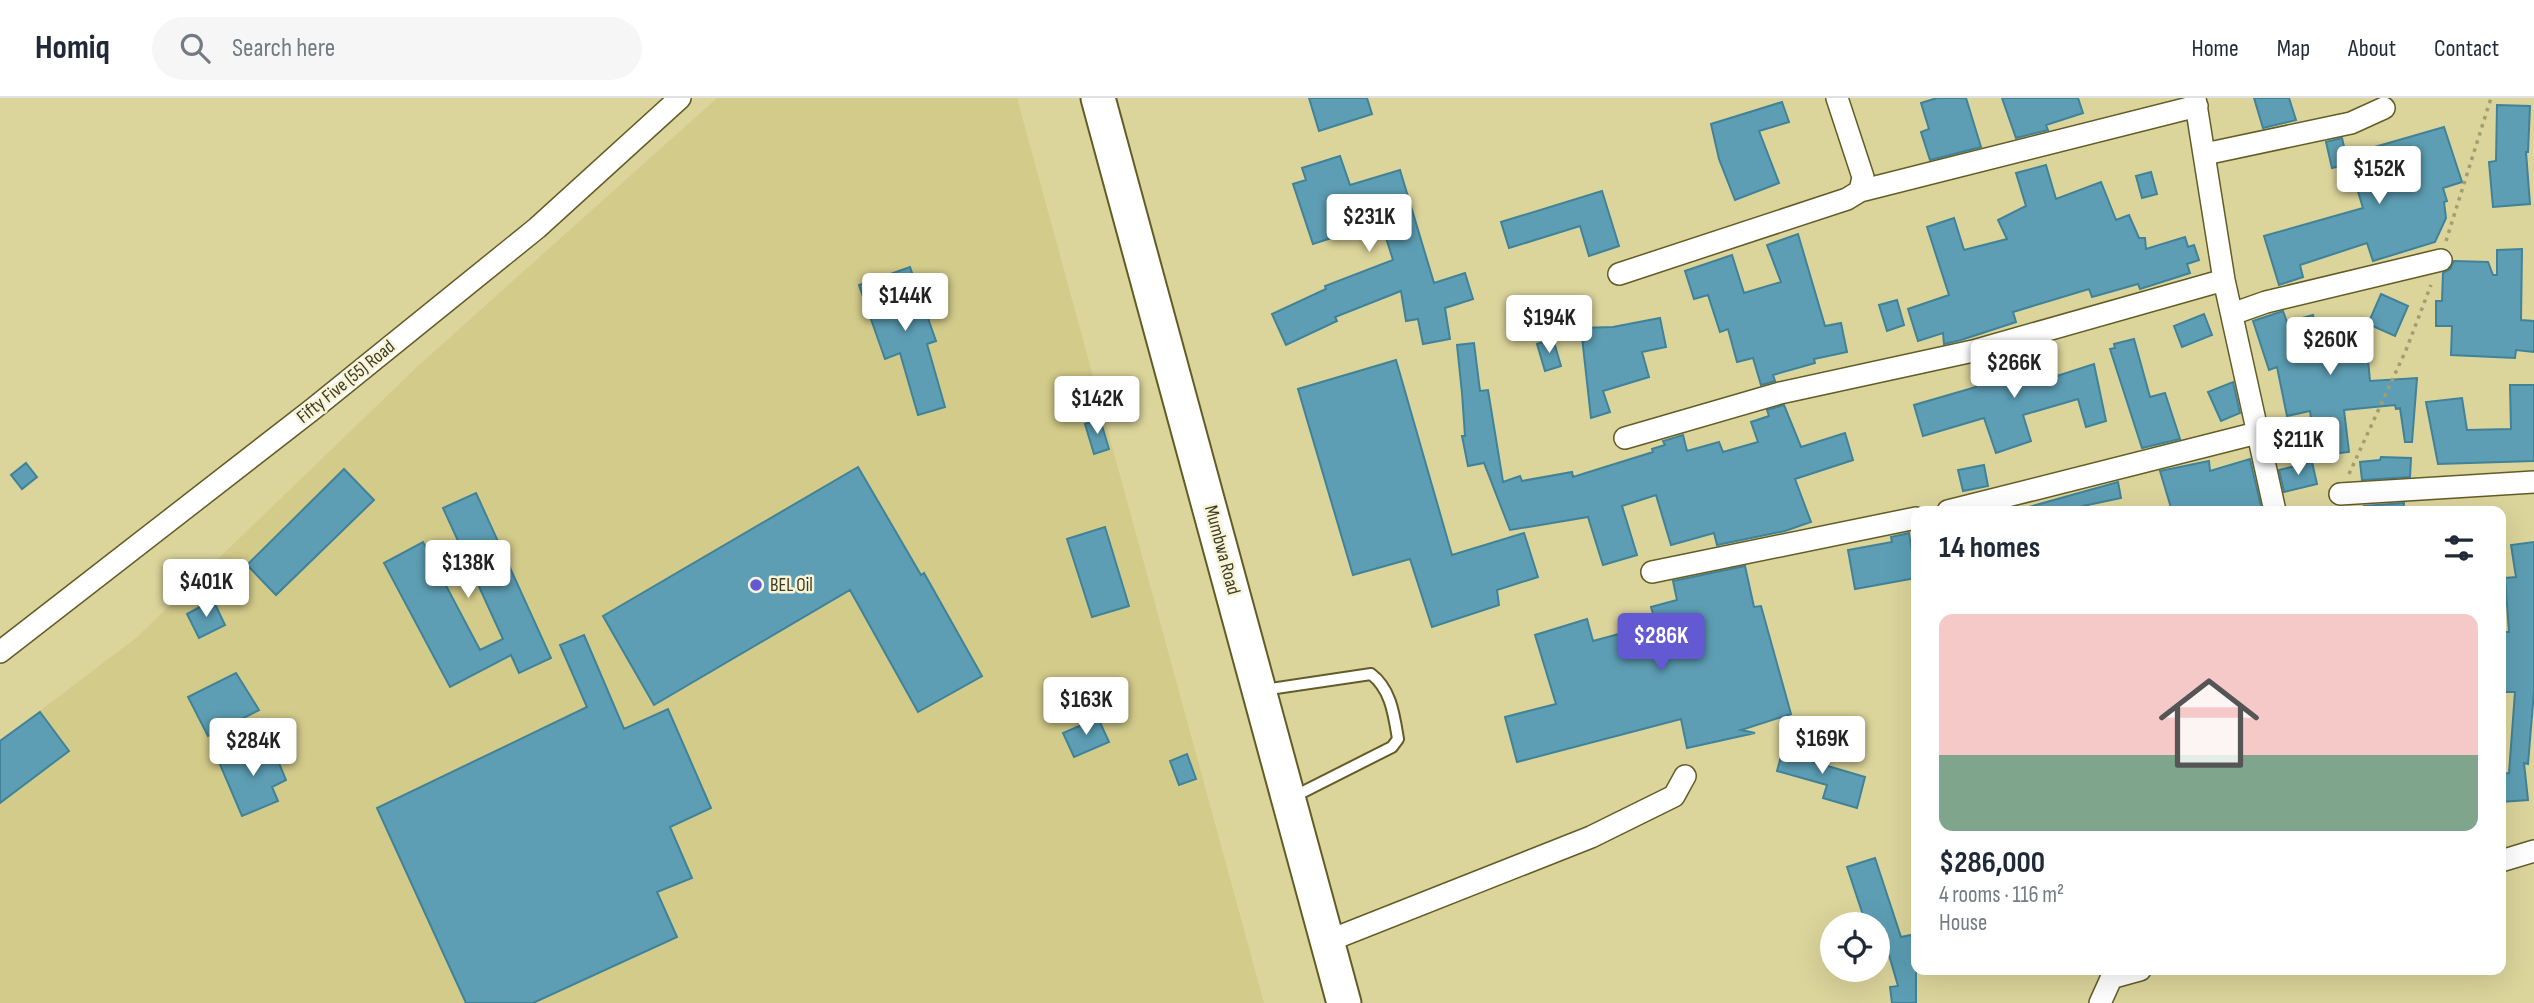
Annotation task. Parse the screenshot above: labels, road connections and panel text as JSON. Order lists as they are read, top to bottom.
{
  "streets": {
    "main road": ["Mumbwa Road"],
    "street": ["Fifty Five (55) Road"]
  },
  "places": ["BEL Oil"],
  "page": {
    "header": "Homiq",
    "search": "Search here",
    "nav": [
      "Home",
      "Map",
      "About",
      "Contact"
    ],
    "price": [
      "$152K",
      "$231K",
      "$144K",
      "$194K",
      "$260K",
      "$266K",
      "$142K",
      "$211K",
      "$138K",
      "$401K",
      "$286K",
      "$163K",
      "$169K",
      "$284K"
    ],
    "heading": "14 homes",
    "list": [
      {
        "name": "$286,000",
        "note": "4 rooms · 116 m² · House"
      }
    ]
  }
}
